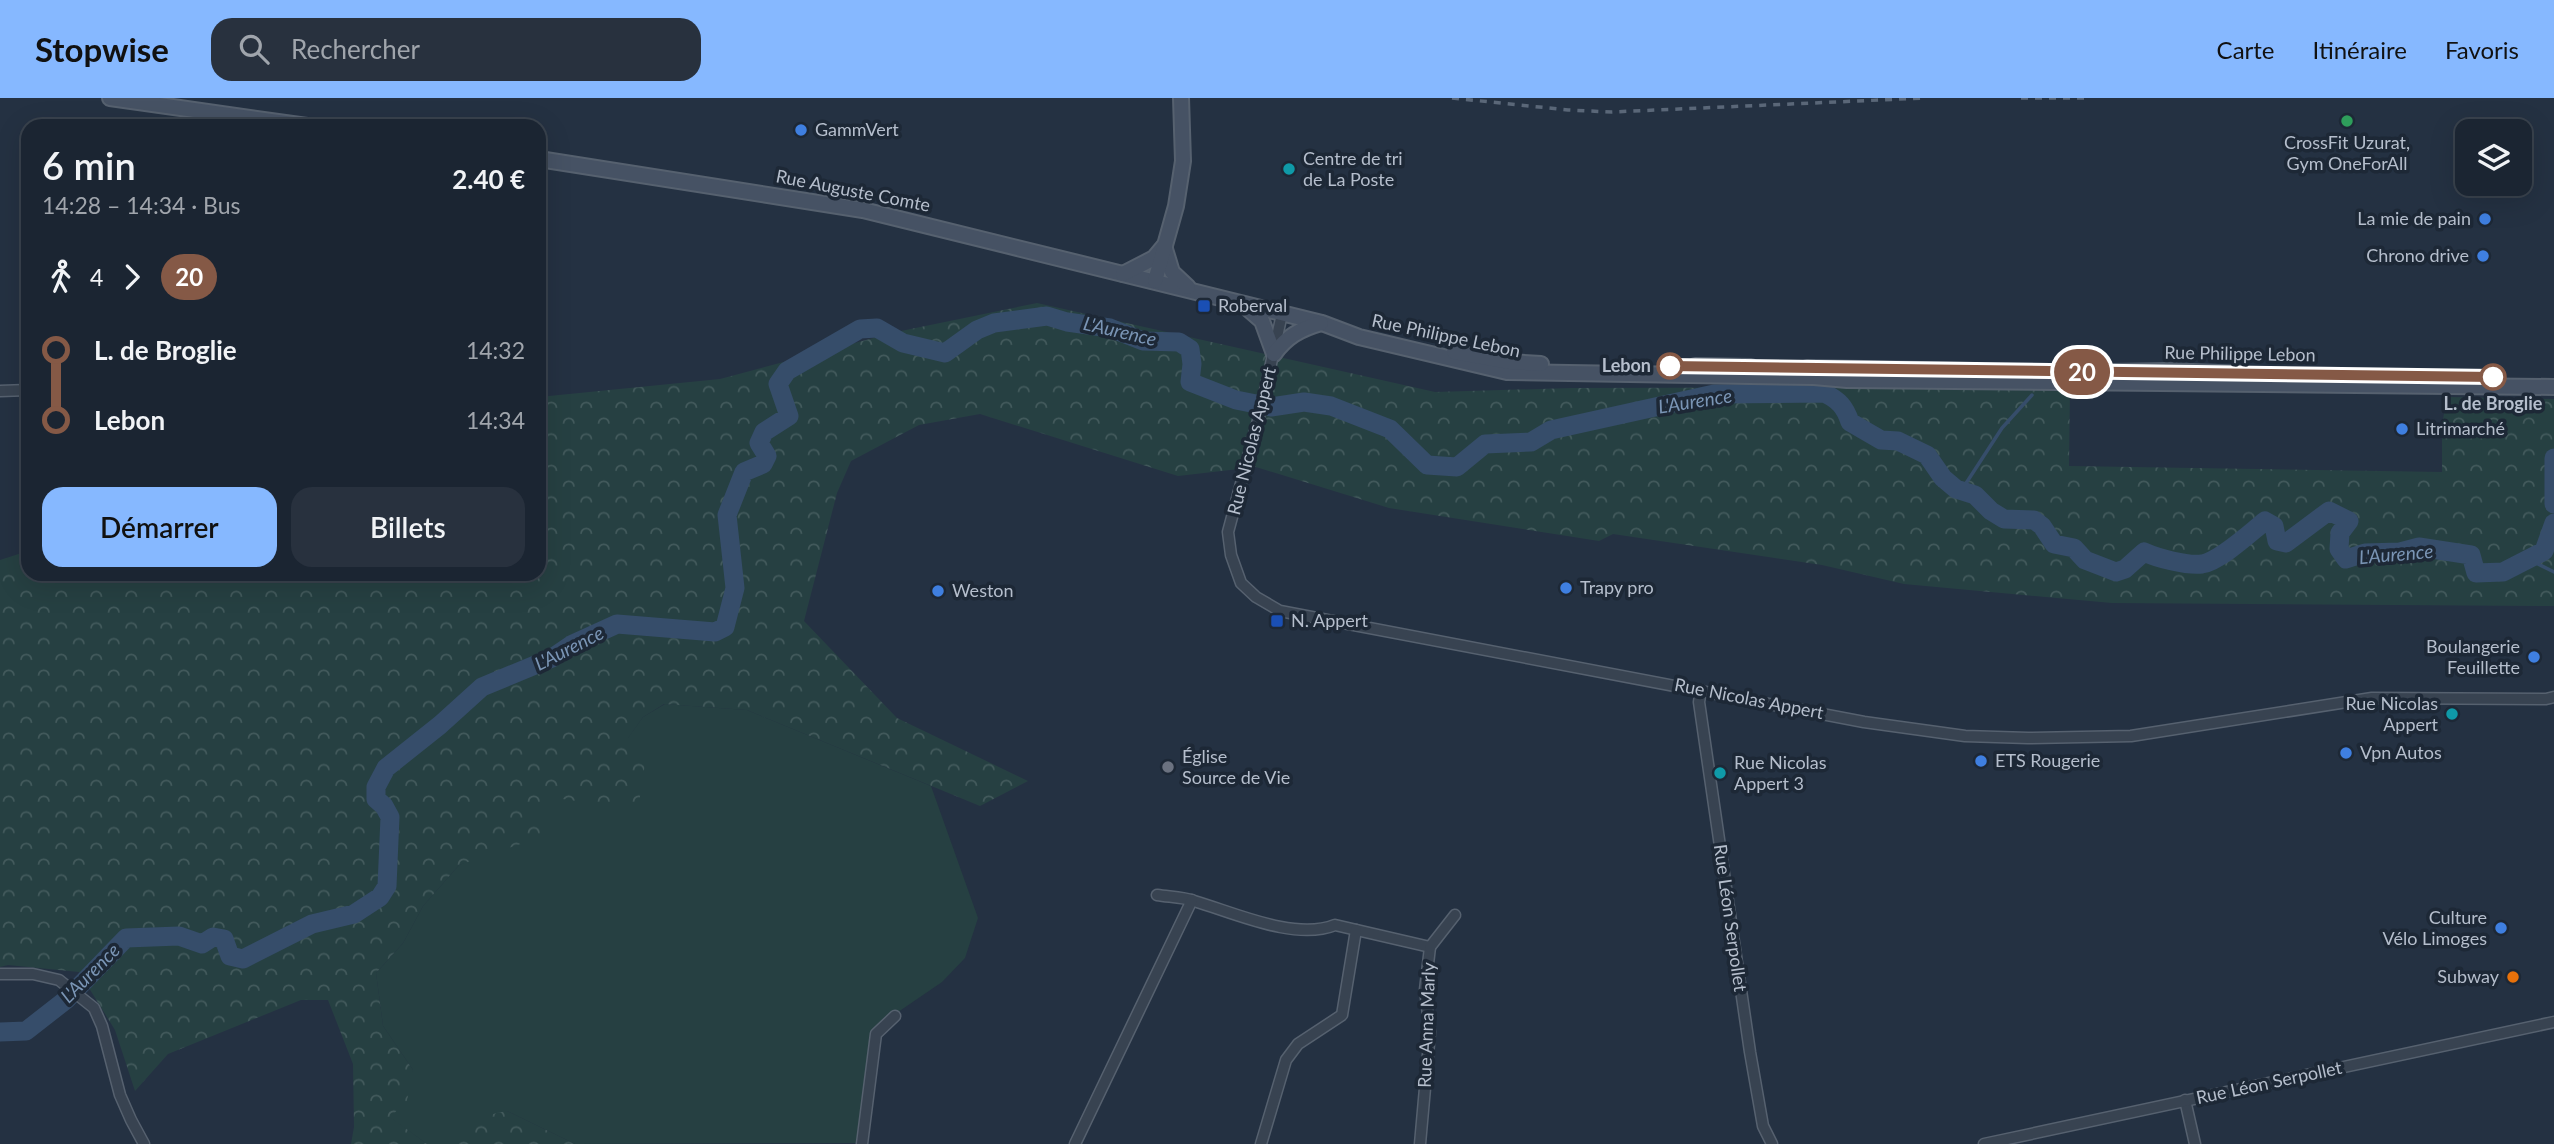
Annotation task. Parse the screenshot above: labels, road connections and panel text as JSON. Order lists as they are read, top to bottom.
{
  "streets": {
    "street": [
      "Rue Auguste Comte",
      "Rue Philippe Lebon",
      "Rue Nicolas Appert",
      "Rue Léon Serpollet",
      "Rue Anna Marly"
    ]
  },
  "crossings": [
    ["Rue Auguste Comte", "Rue Philippe Lebon"],
    ["Rue Philippe Lebon", "Rue Nicolas Appert"],
    ["Rue Nicolas Appert", "Rue Léon Serpollet"]
  ],
  "water": ["L'Aurence"],
  "places": {
    "other": [
      "CrossFit Uzurat, Gym OneForAll",
      "GammVert",
      "Centre de tri de La Poste",
      "La mie de pain",
      "Chrono drive",
      "Lebon",
      "L. de Broglie",
      "Litrimarché",
      "Trapy pro",
      "Weston",
      "Boulangerie Feuillette",
      "Rue Nicolas Appert",
      "Vpn Autos",
      "ETS Rougerie",
      "Église Source de Vie",
      "Rue Nicolas Appert 3",
      "Culture Vélo Limoges",
      "Subway"
    ],
    "transit": ["Roberval", "N. Appert"]
  },
  "lines": ["bus line 20"],
  "page": {
    "header": "Stopwise",
    "search": "Rechercher",
    "nav": ["Carte", "Itinéraire", "Favoris"],
    "on_map": "20",
    "heading": ["6 min", "14:28 – 14:34 · Bus", "2.40 €"],
    "legs": ["4", "20"],
    "list": [
      {
        "name": "L. de Broglie",
        "value": "14:32"
      },
      {
        "name": "Lebon",
        "value": "14:34"
      }
    ],
    "buttons": ["Démarrer", "Billets"]
  }
}
